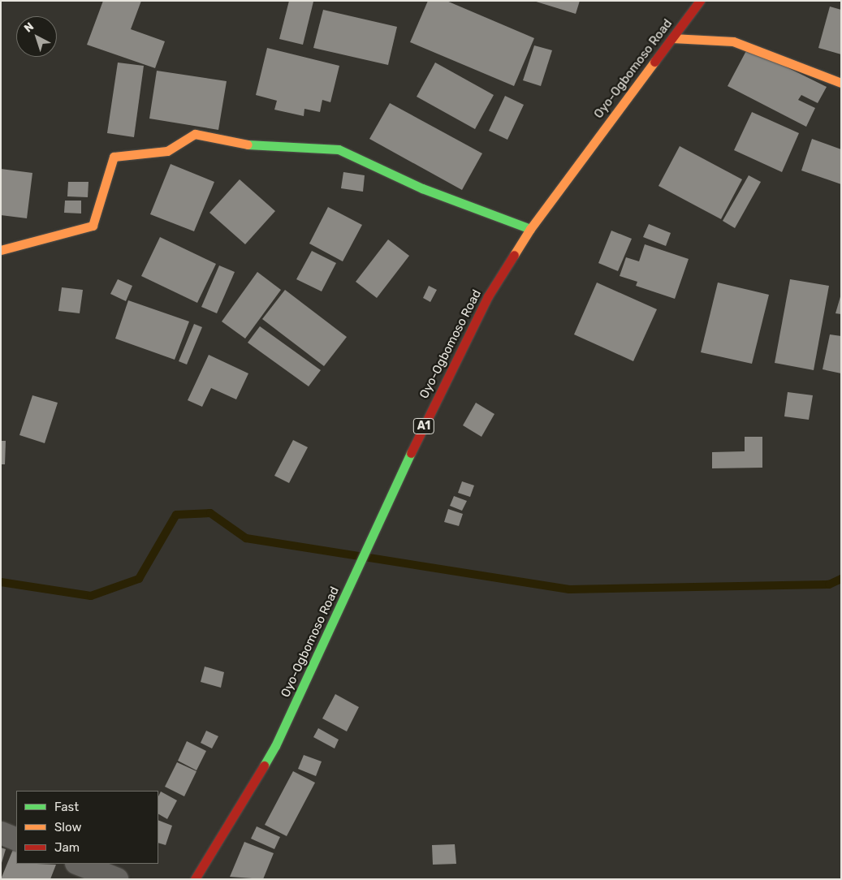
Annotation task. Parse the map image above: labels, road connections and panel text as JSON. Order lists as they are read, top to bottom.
{
  "streets": {
    "main road": ["Oyo-Ogbomoso Road", "A1"]
  },
  "legend": ["Fast", "Slow", "Jam"],
  "north": "top left"
}
